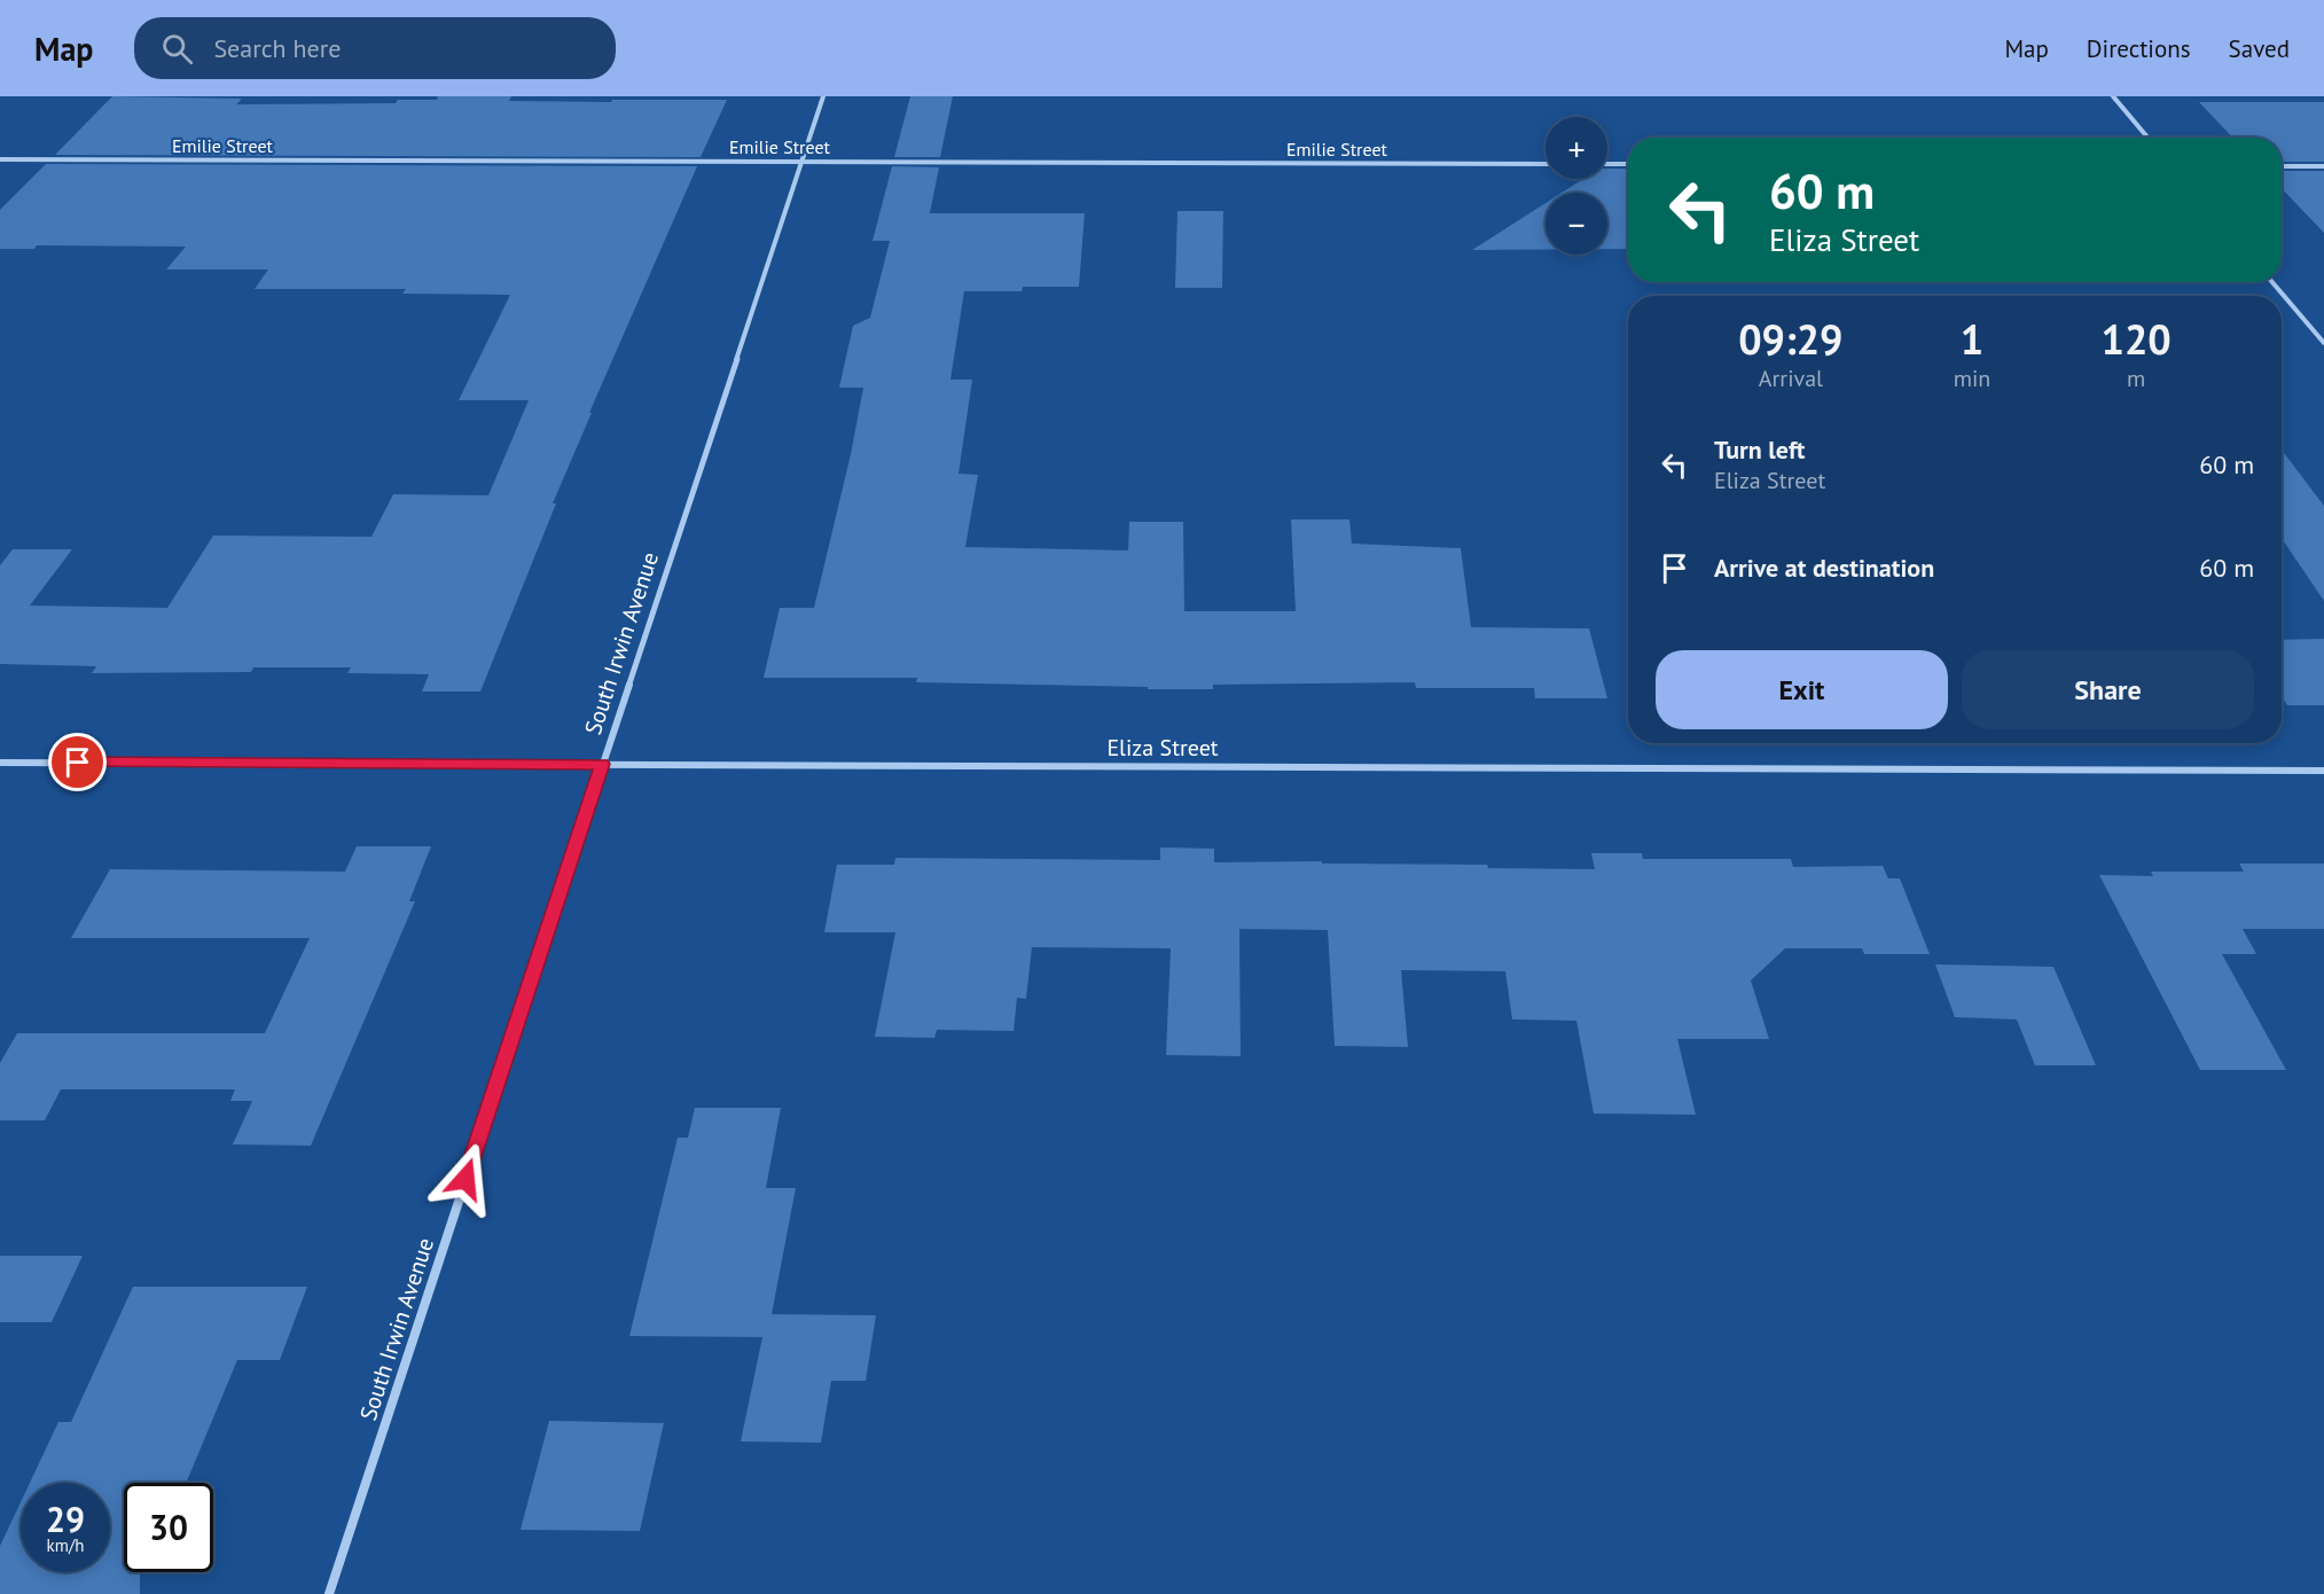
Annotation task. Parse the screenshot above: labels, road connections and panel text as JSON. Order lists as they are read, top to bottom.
{
  "streets": {
    "street": ["Emilie Street", "South Irwin Avenue", "Eliza Street"]
  },
  "crossings": [
    ["Emilie Street", "South Irwin Avenue"],
    ["South Irwin Avenue", "Eliza Street"]
  ],
  "page": {
    "header": "Map",
    "search": "Search here",
    "nav": ["Map", "Directions", "Saved"],
    "map_buttons": ["+", "−"],
    "turn": ["60 m", "Eliza Street"],
    "eta": [
      "09:29",
      "Arrival",
      "1",
      "min",
      "120",
      "m"
    ],
    "list": [
      {
        "name": "Turn left",
        "note": "Eliza Street",
        "value": "60 m"
      },
      {
        "name": "Arrive at destination",
        "value": "60 m"
      }
    ],
    "buttons": ["Exit", "Share"],
    "speed": "29 km/h",
    "limit": "30"
  }
}
